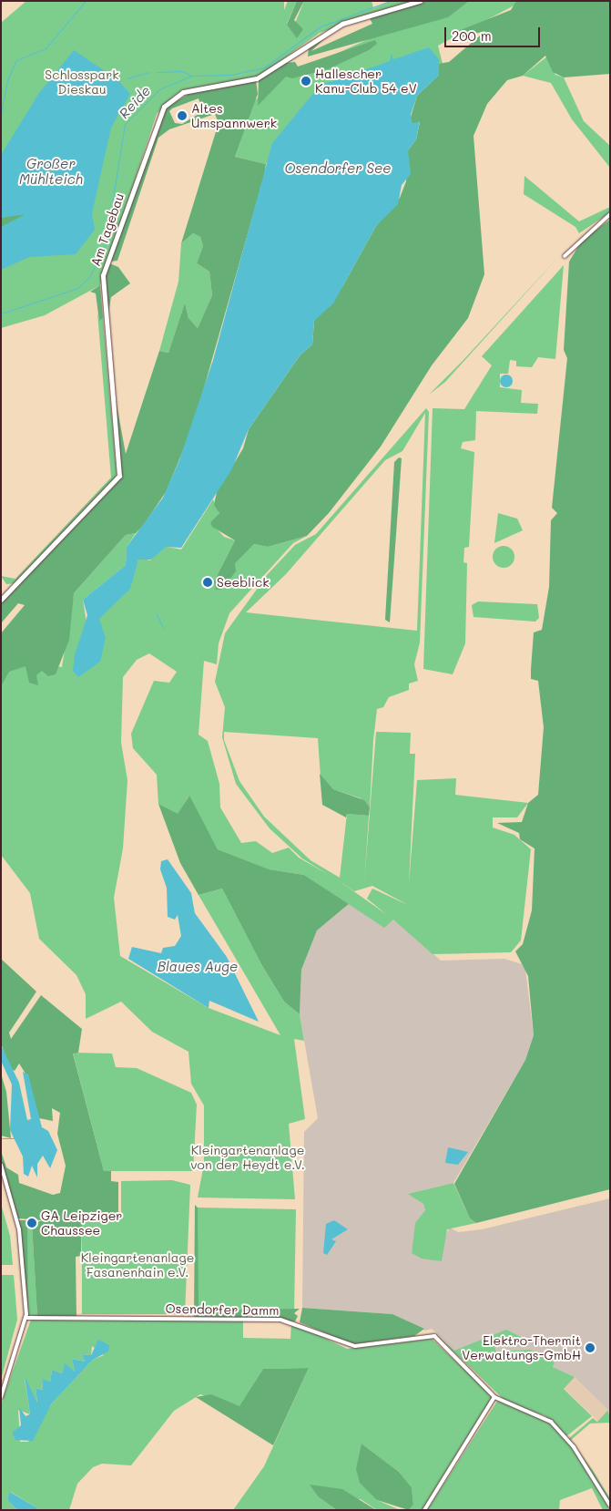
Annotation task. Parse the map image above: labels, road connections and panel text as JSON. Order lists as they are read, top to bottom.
{
  "streets": {
    "street": ["Am Tagebau", "Osendorfer Damm"]
  },
  "water": [
    "Reide",
    "Großer Mühlteich",
    "Osendorfer See",
    "Blaues Auge"
  ],
  "parks": ["Schlosspark Dieskau", "Kleingartenanlage von der Heydt e.V.", "Kleingartenanlage Fasanenhain e.V."],
  "places": [
    "Hallescher Kanu-Club 54 eV",
    "Altes Umspannwerk",
    "Seeblick",
    "GA Leipziger Chaussee",
    "Elektro-Thermit Verwaltungs-GmbH"
  ],
  "scale_bar": "200 m"
}
